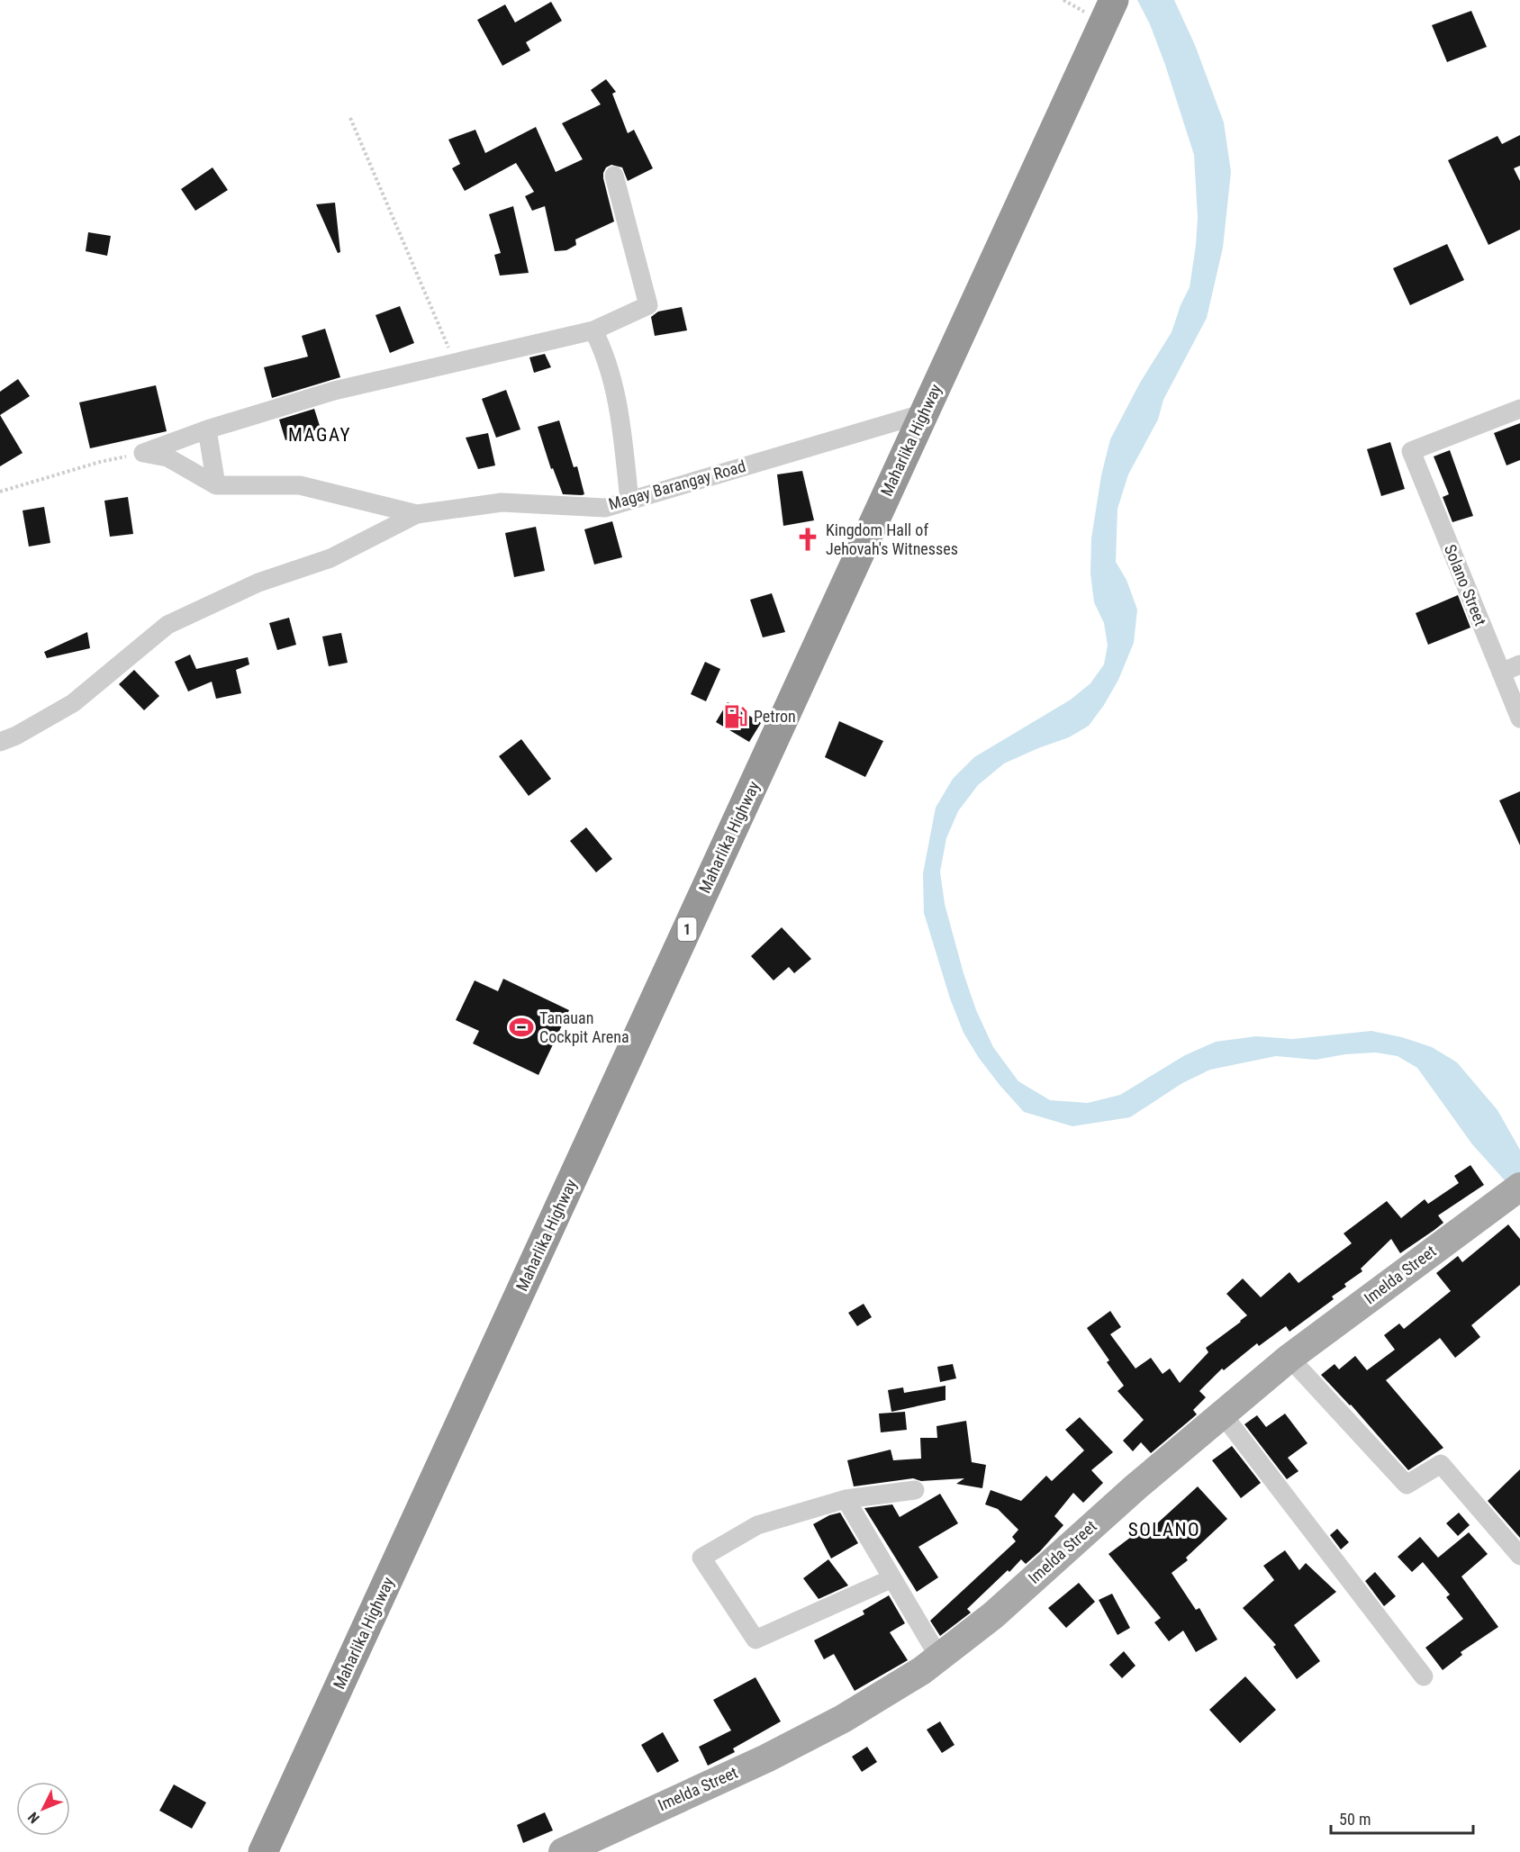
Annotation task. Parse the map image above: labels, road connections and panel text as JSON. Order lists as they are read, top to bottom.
{
  "streets": {
    "highway": ["Maharlika Highway", "1"],
    "main road": ["Imelda Street"],
    "street": ["Magay Barangay Road", "Solano Street"]
  },
  "crossings": [
    ["Maharlika Highway", "Magay Barangay Road"]
  ],
  "districts": ["MAGAY", "SOLANO"],
  "places": {
    "church": ["Kingdom Hall of Jehovah's Witnesses"],
    "fuel station": ["Petron"],
    "sports": ["Tanauan Cockpit Arena"]
  },
  "scale_bar": "50 m",
  "north": "bottom left"
}
